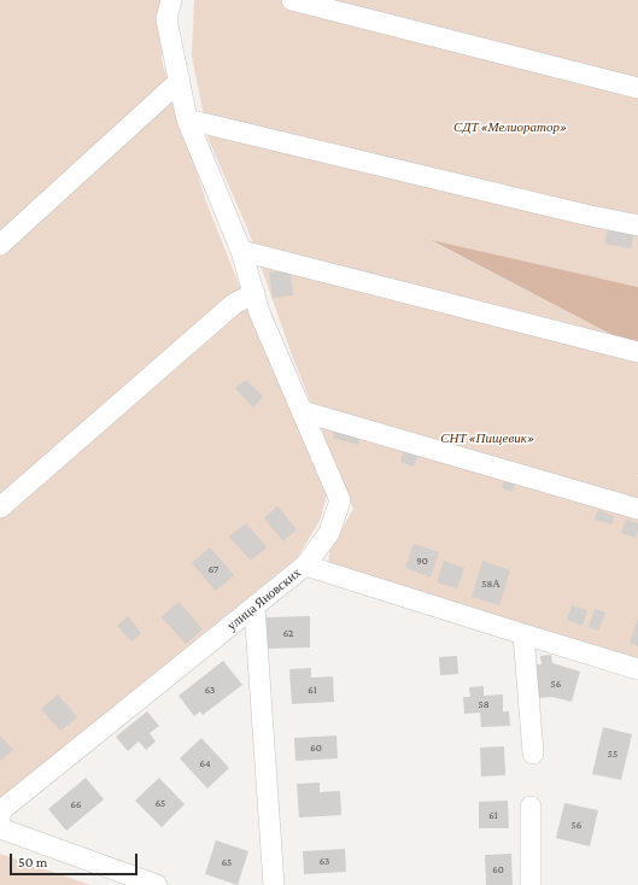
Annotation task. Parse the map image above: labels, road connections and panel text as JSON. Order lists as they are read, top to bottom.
{
  "streets": {
    "street": ["улица Яновских"]
  },
  "parks": ["СДТ «Мелиоратор»", "СНТ «Пищевик»"],
  "house_numbers": [
    "90",
    "67",
    "58А",
    "62",
    "56",
    "63",
    "61",
    "58",
    "60",
    "55",
    "64",
    "65",
    "66",
    "61",
    "56",
    "63",
    "65",
    "60"
  ],
  "scale_bar": "50 m"
}
